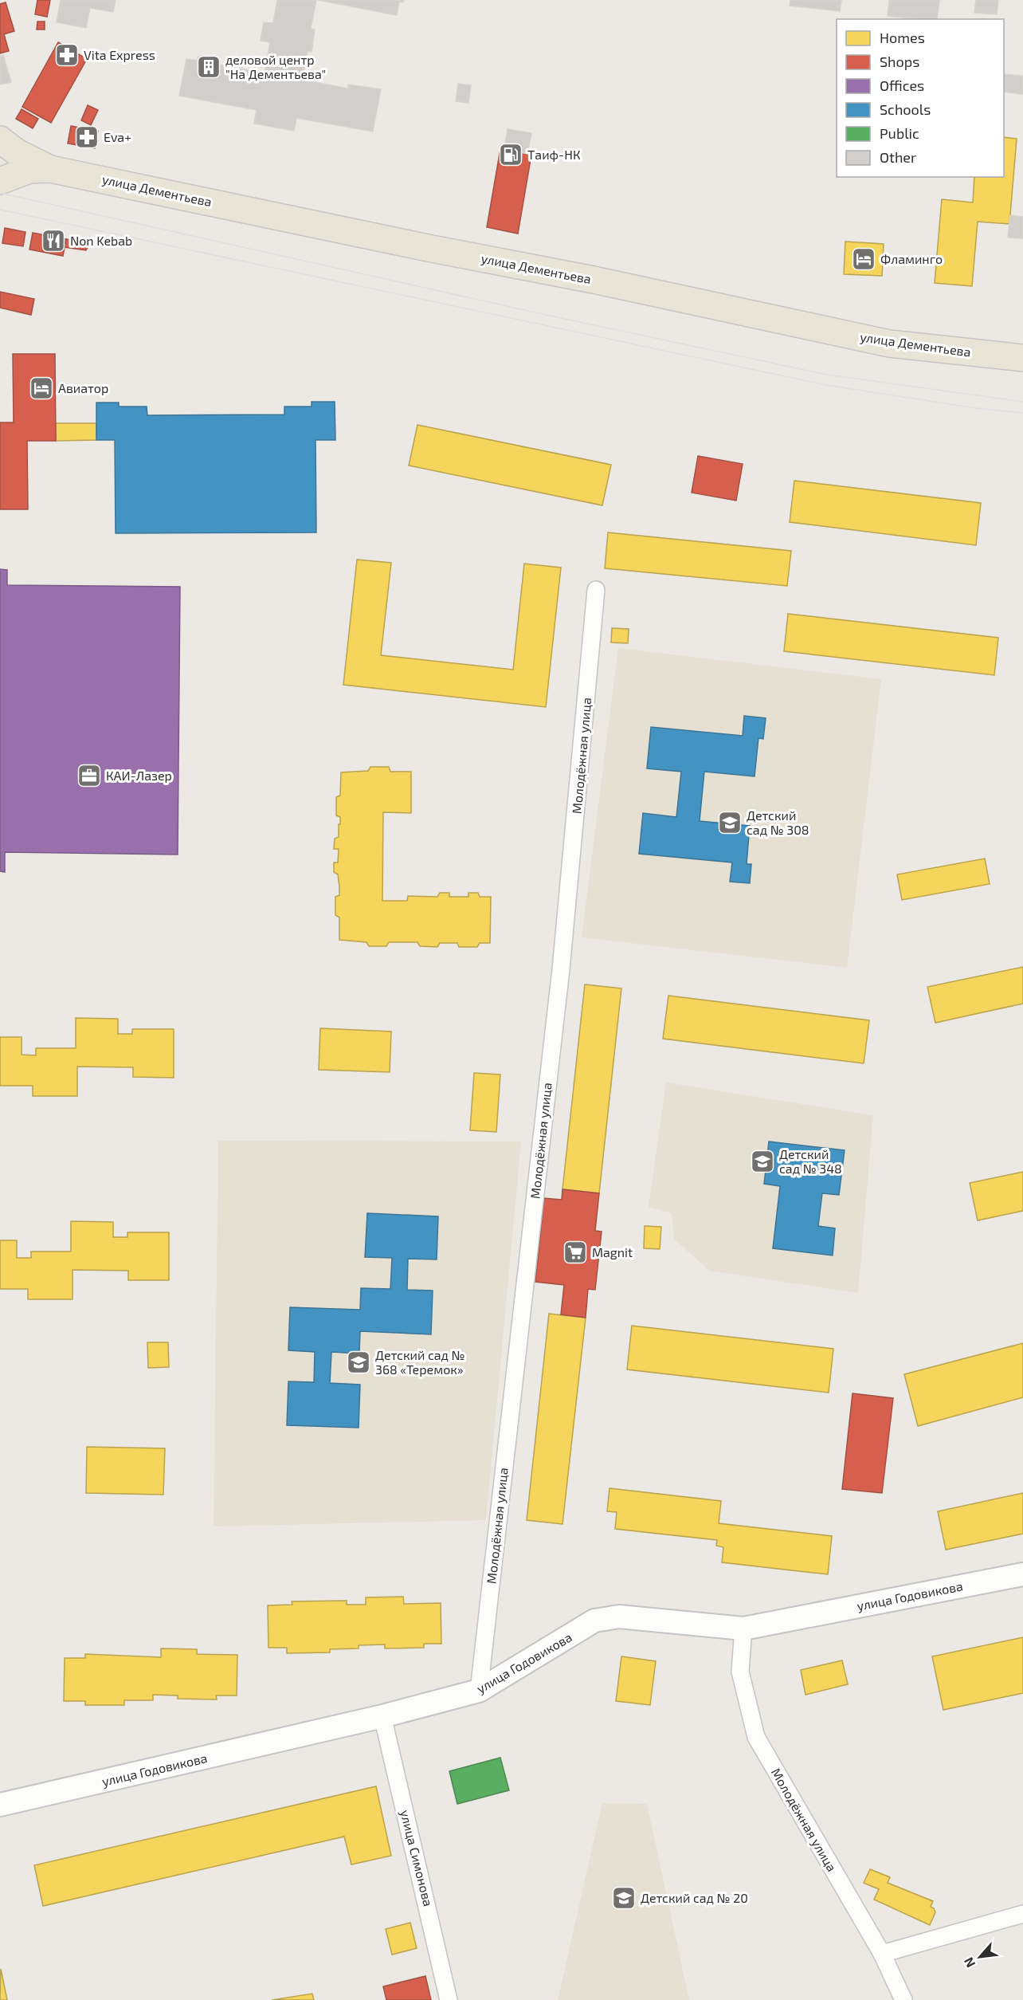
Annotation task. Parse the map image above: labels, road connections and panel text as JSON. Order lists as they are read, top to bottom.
{
  "streets": {
    "main road": ["улица Дементьева"],
    "street": ["Молодёжная улица", "улица Годовикова", "улица Симонова"]
  },
  "crossings": [
    ["Молодёжная улица", "улица Годовикова"],
    ["улица Годовикова", "улица Симонова"]
  ],
  "places": {
    "pharmacy": ["Vita Express", "Eva+"],
    "building": ["деловой центр \"На Дементьева\""],
    "fuel station": ["Таиф-НК"],
    "restaurant": ["Non Kebab"],
    "hotel": ["Фламинго", "Авиатор"],
    "office": ["КАИ-Лазер"],
    "school or university": [
      "Детский сад № 308",
      "Детский сад № 348",
      "Детский сад № 368 «Теремок»",
      "Детский сад № 20"
    ],
    "supermarket": ["Magnit"]
  },
  "legend": [
    "Homes",
    "Shops",
    "Offices",
    "Schools",
    "Public",
    "Other"
  ],
  "north": "bottom left"
}
